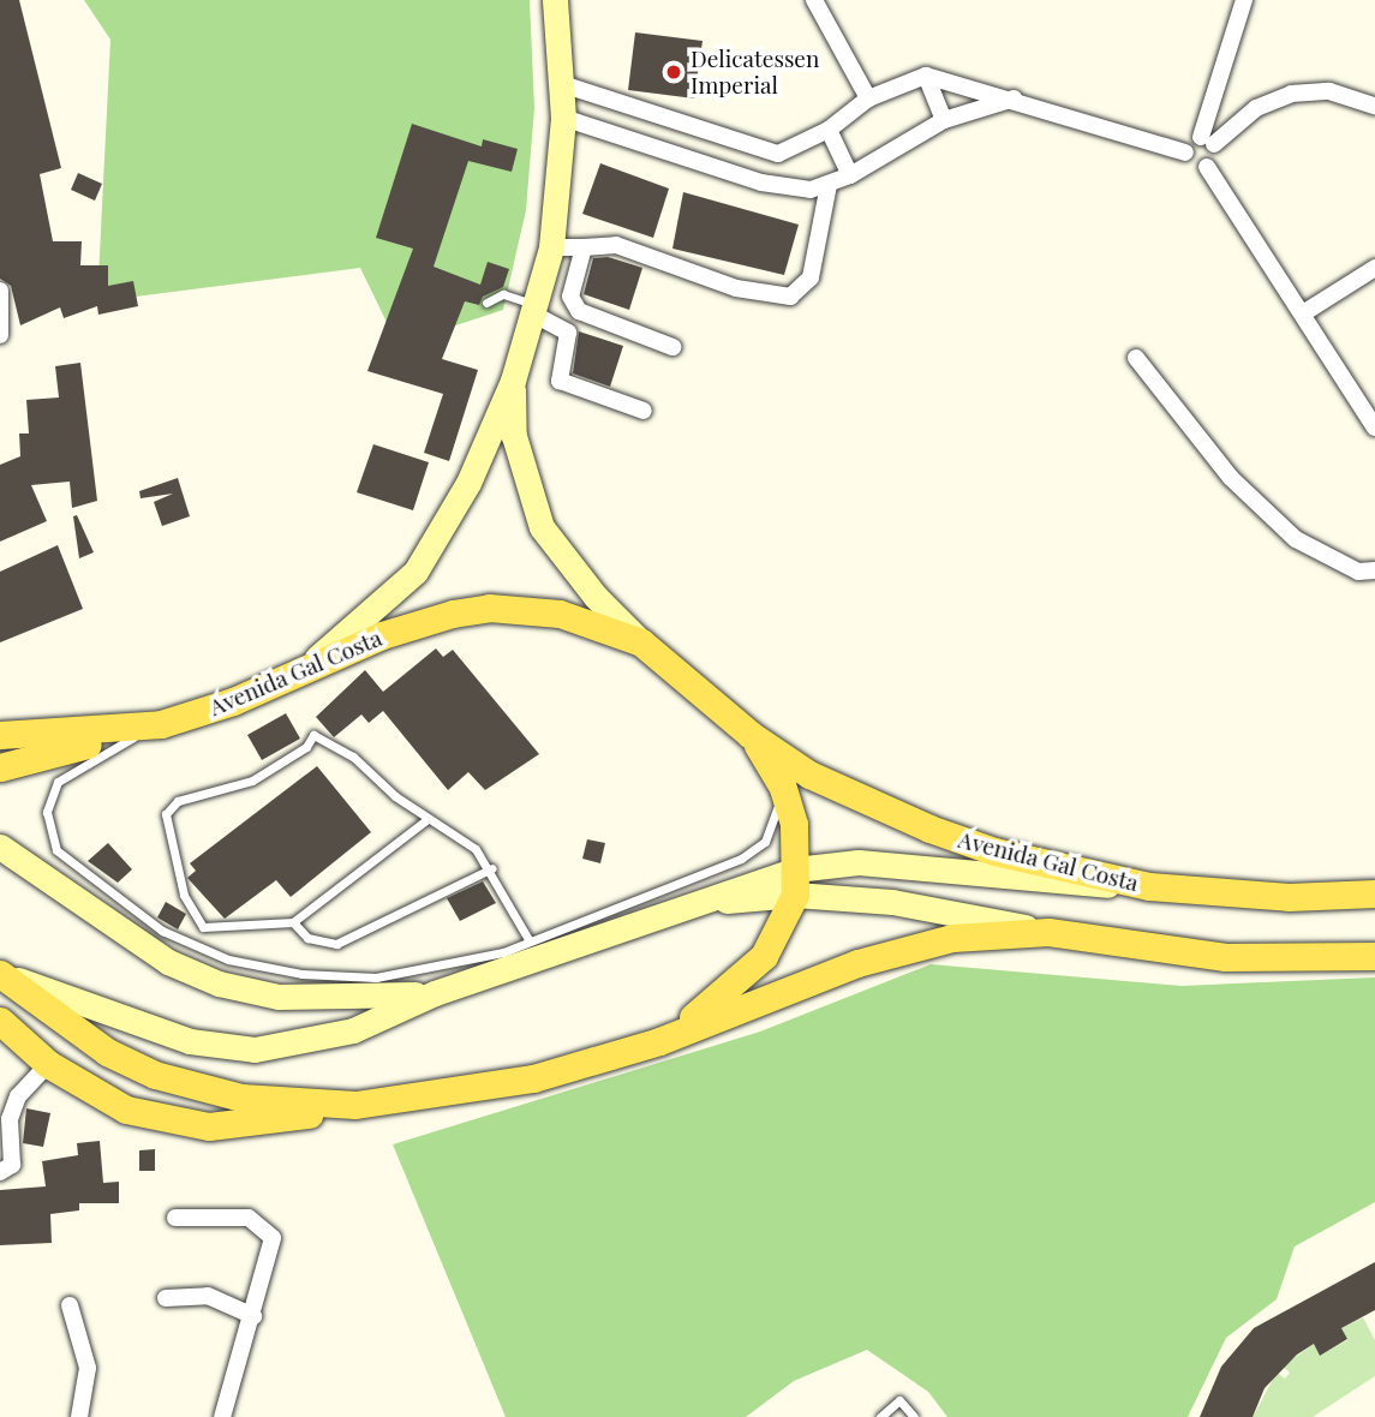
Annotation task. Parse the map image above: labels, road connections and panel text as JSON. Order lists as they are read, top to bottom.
{
  "streets": {
    "main road": ["Avenida Gal Costa"]
  },
  "places": ["Delicatessen Imperial"]
}
